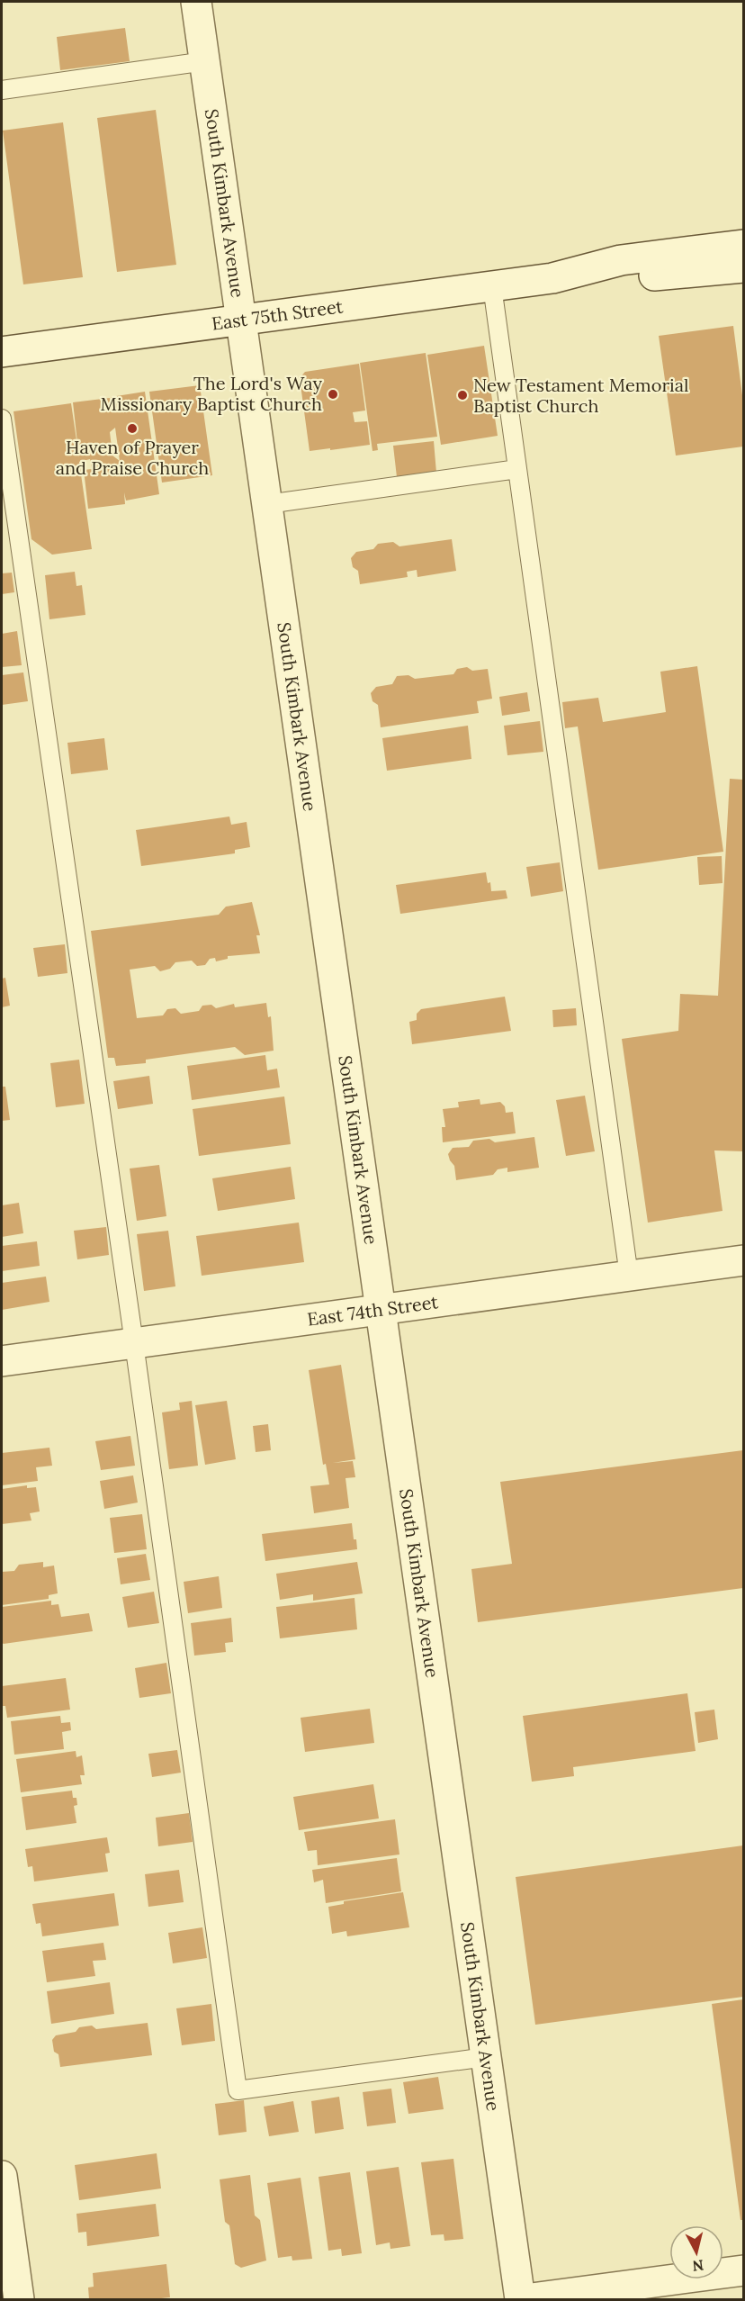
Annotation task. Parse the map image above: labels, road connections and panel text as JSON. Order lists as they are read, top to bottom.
{
  "streets": {
    "street": ["South Kimbark Avenue", "East 75th Street", "East 74th Street"]
  },
  "crossings": [
    ["South Kimbark Avenue", "East 75th Street"],
    ["South Kimbark Avenue", "East 74th Street"]
  ],
  "places": ["The Lord's Way Missionary Baptist Church", "New Testament Memorial Baptist Church", "Haven of Prayer and Praise Church"],
  "north": "bottom"
}
